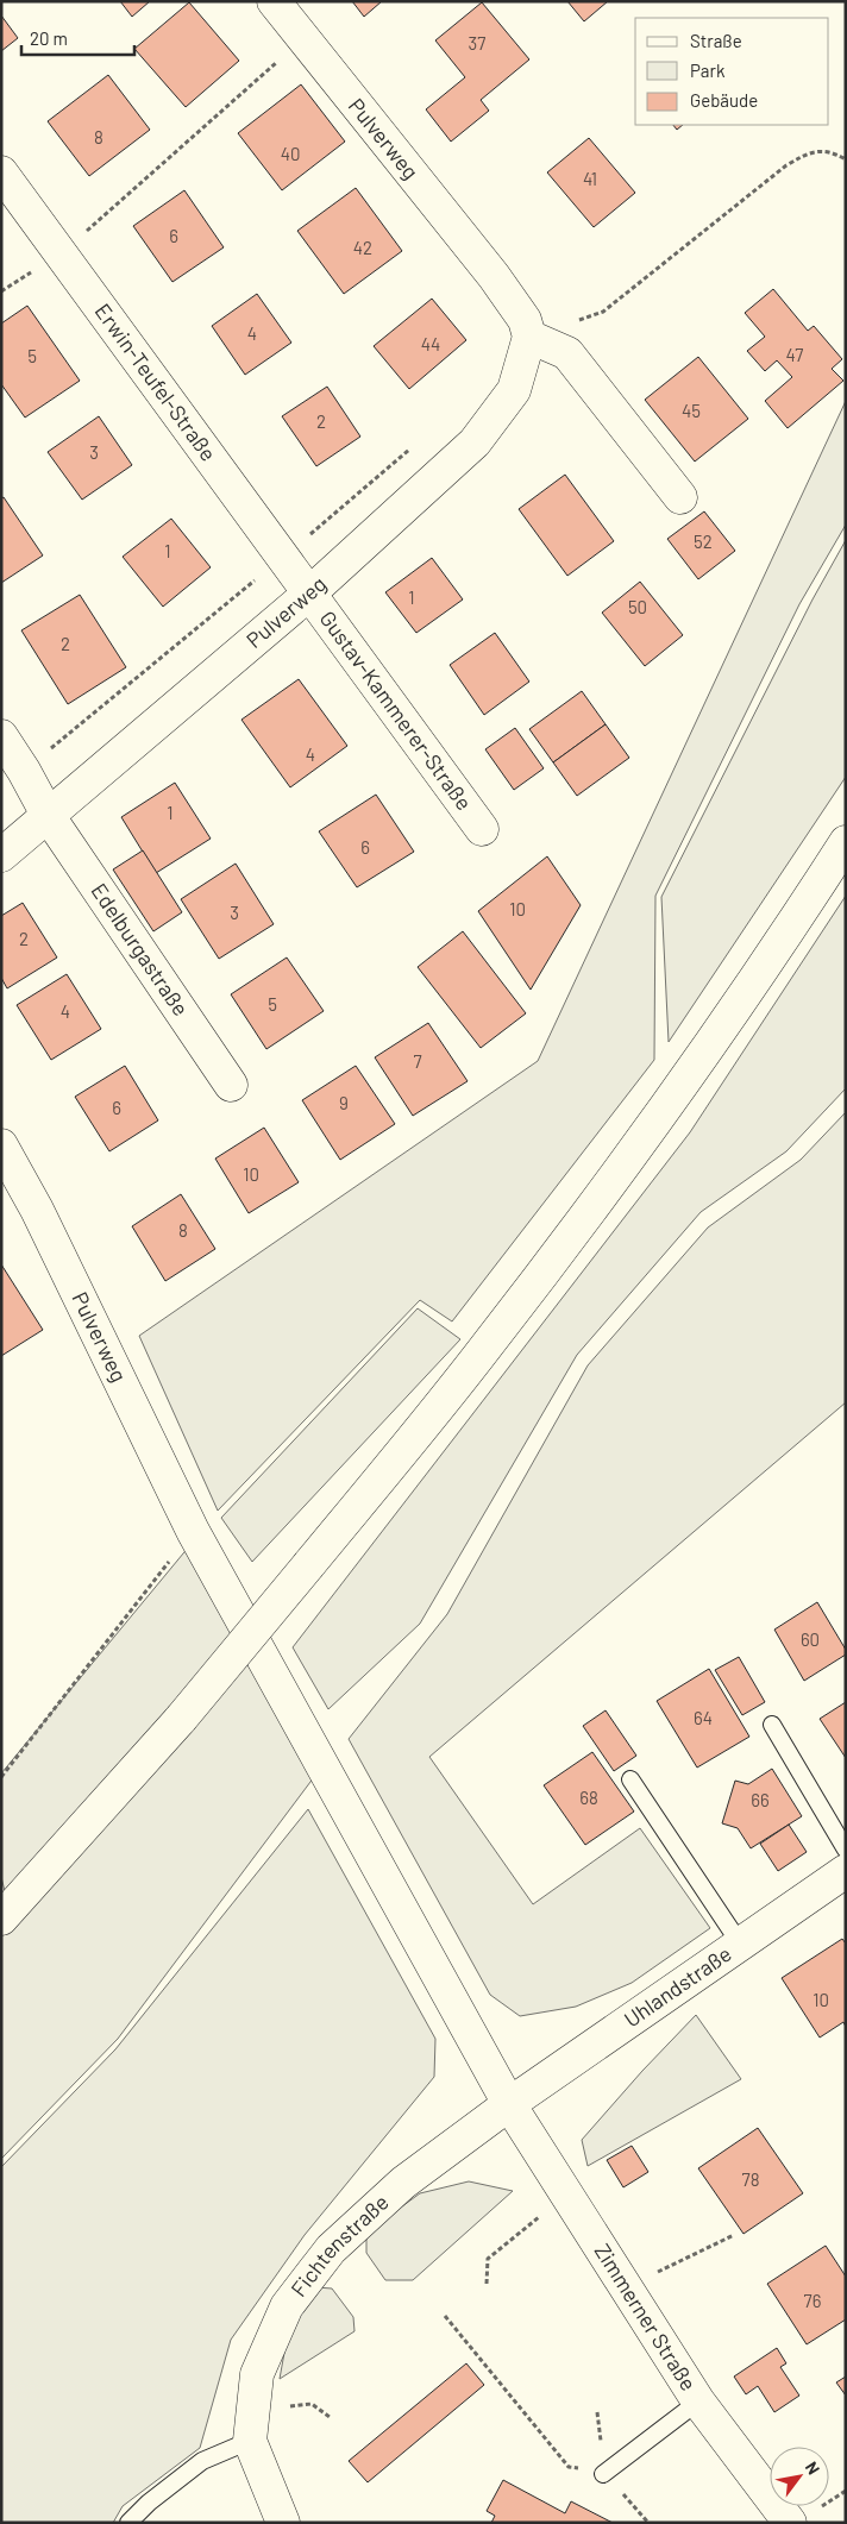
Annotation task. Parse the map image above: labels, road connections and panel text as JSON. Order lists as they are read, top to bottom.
{
  "streets": {
    "street": [
      "Pulverweg",
      "Erwin-Teufel-Straße",
      "Gustav-Kammerer-Straße",
      "Edelburgastraße",
      "Uhlandstraße",
      "Fichtenstraße",
      "Zimmerner Straße"
    ]
  },
  "crossings": [
    ["Pulverweg", "Erwin-Teufel-Straße"],
    ["Pulverweg", "Gustav-Kammerer-Straße"],
    ["Pulverweg", "Edelburgastraße"],
    ["Pulverweg", "Uhlandstraße"],
    ["Pulverweg", "Fichtenstraße"],
    ["Pulverweg", "Zimmerner Straße"],
    ["Erwin-Teufel-Straße", "Gustav-Kammerer-Straße"],
    ["Uhlandstraße", "Fichtenstraße"],
    ["Uhlandstraße", "Zimmerner Straße"],
    ["Fichtenstraße", "Zimmerner Straße"]
  ],
  "house_numbers": [
    "37",
    "8",
    "40",
    "41",
    "6",
    "42",
    "4",
    "44",
    "47",
    "5",
    "45",
    "2",
    "3",
    "52",
    "1",
    "1",
    "50",
    "2",
    "4",
    "1",
    "6",
    "10",
    "3",
    "2",
    "5",
    "4",
    "7",
    "9",
    "6",
    "10",
    "8",
    "60",
    "64",
    "68",
    "66",
    "10",
    "78",
    "76"
  ],
  "legend": ["Straße", "Park", "Gebäude"],
  "scale_bar": "20 m",
  "north": "top right"
}
